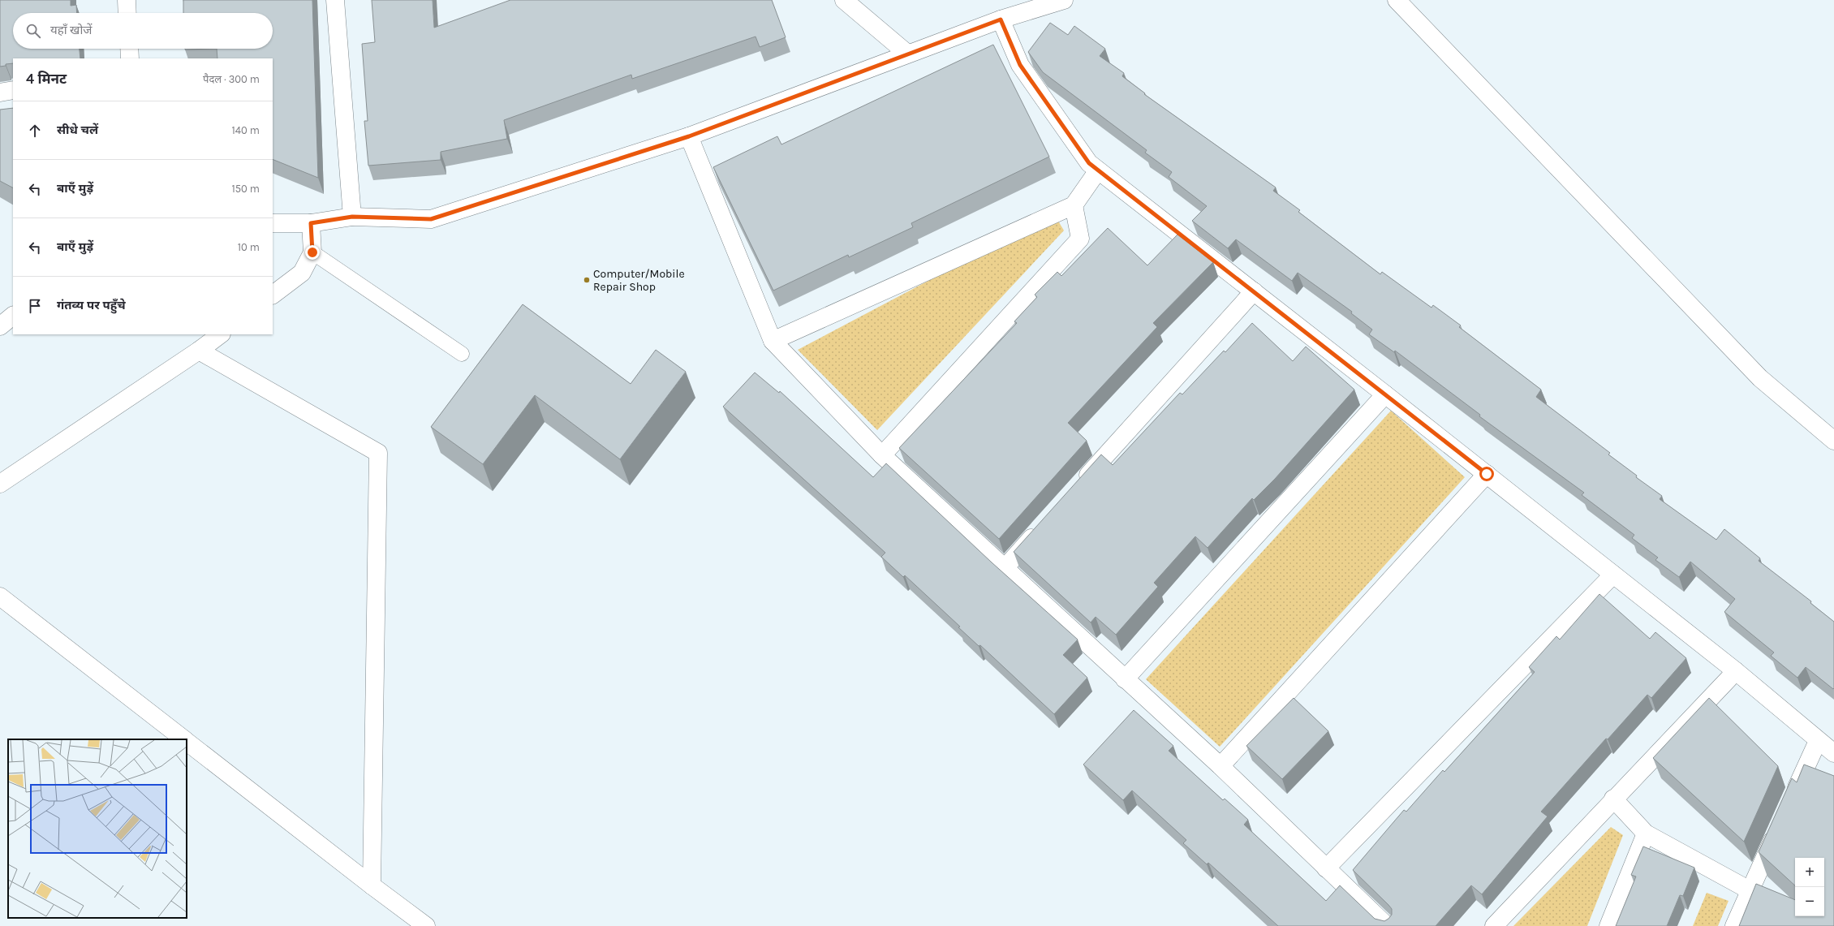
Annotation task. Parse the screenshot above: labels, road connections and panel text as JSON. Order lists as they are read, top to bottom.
{
  "places": ["Computer/Mobile Repair Shop"],
  "page": {
    "search": "यहाँ खोजें",
    "heading": ["4 मिनट", "पैदल · 300 m"],
    "list": [
      ["सीधे चलें", "140 m"],
      ["बाएँ मुड़ें", "150 m"],
      ["बाएँ मुड़ें", "10 m"],
      "गंतव्य पर पहुँचे"
    ],
    "map_buttons": ["+", "−"]
  }
}
